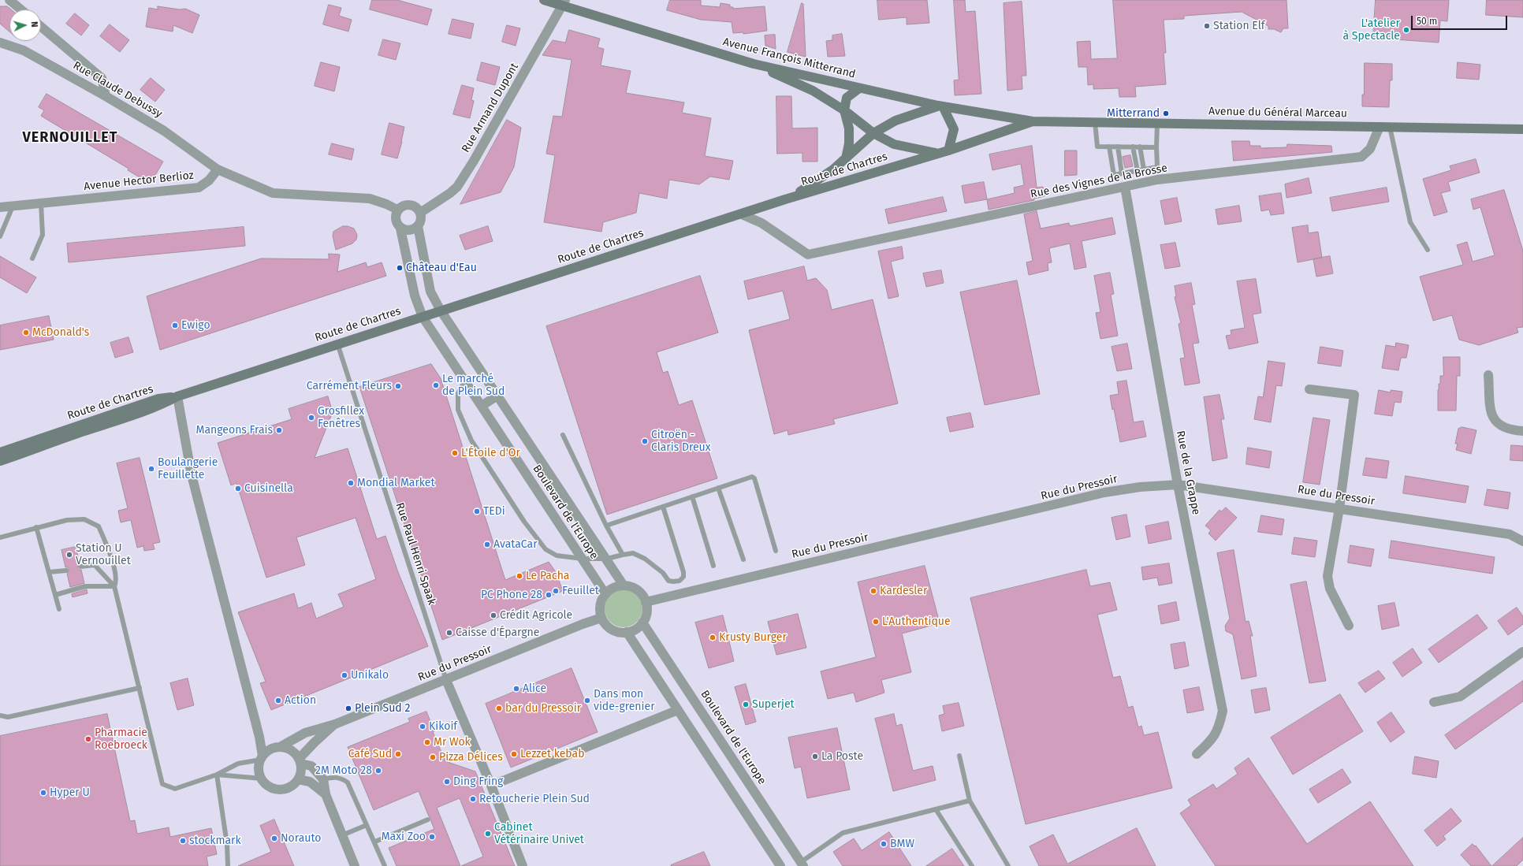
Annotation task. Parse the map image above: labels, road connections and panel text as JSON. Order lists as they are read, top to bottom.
{
  "streets": {
    "main road": ["Avenue François Mitterrand", "Avenue du Général Marceau", "Route de Chartres"],
    "street": [
      "Rue Claude Debussy",
      "Rue Armand Dupont",
      "Avenue Hector Berlioz",
      "Rue des Vignes de la Brosse",
      "Rue de la Grappe",
      "Rue du Pressoir",
      "Boulevard de l'Europe"
    ],
    "lane": ["Rue Paul Henri Spaak"]
  },
  "crossings": [
    ["Avenue François Mitterrand", "Rue Armand Dupont"],
    ["Avenue François Mitterrand", "Avenue du Général Marceau"],
    ["Avenue François Mitterrand", "Route de Chartres"],
    ["Rue Claude Debussy", "Avenue Hector Berlioz"],
    ["Avenue du Général Marceau", "Route de Chartres"],
    ["Avenue du Général Marceau", "Rue des Vignes de la Brosse"],
    ["Route de Chartres", "Rue des Vignes de la Brosse"],
    ["Route de Chartres", "Boulevard de l'Europe"],
    ["Route de Chartres", "Rue Paul Henri Spaak"],
    ["Rue des Vignes de la Brosse", "Rue de la Grappe"],
    ["Rue de la Grappe", "Rue du Pressoir"],
    ["Rue du Pressoir", "Boulevard de l'Europe"],
    ["Rue du Pressoir", "Rue Paul Henri Spaak"]
  ],
  "districts": ["VERNOUILLET"],
  "places": [
    "Station Elf",
    "L'atelier à Spectacle",
    "Mitterrand",
    "Château d'Eau",
    "Ewigo",
    "McDonald's",
    "Le marché de Plein Sud",
    "Carrément Fleurs",
    "Grosfillex Fenêtres",
    "Mangeons Frais",
    "Citroën - Claris Dreux",
    "L'Étoile d'Or",
    "Boulangerie Feuillette",
    "Mondial Market",
    "Cuisinella",
    "TEDi",
    "AvataCar",
    "Station U Vernouillet",
    "Le Pacha",
    "Feuillet",
    "Kardesler",
    "PC Phone 28",
    "Crédit Agricole",
    "L'Authentique",
    "Caisse d'Épargne",
    "Krusty Burger",
    "Unikalo",
    "Alice",
    "Action",
    "Dans mon vide-grenier",
    "Superjet",
    "Plein Sud 2",
    "bar du Pressoir",
    "Kikoif",
    "Pharmacie Roebroeck",
    "Mr Wok",
    "Café Sud",
    "Lezzet kebab",
    "La Poste",
    "Pizza Délices",
    "2M Moto 28",
    "Ding Fring",
    "Hyper U",
    "Retoucherie Plein Sud",
    "Cabinet Vétérinaire Univet",
    "Maxi Zoo",
    "Norauto",
    "stockmark",
    "BMW"
  ],
  "scale_bar": "50 m",
  "north": "right"
}
